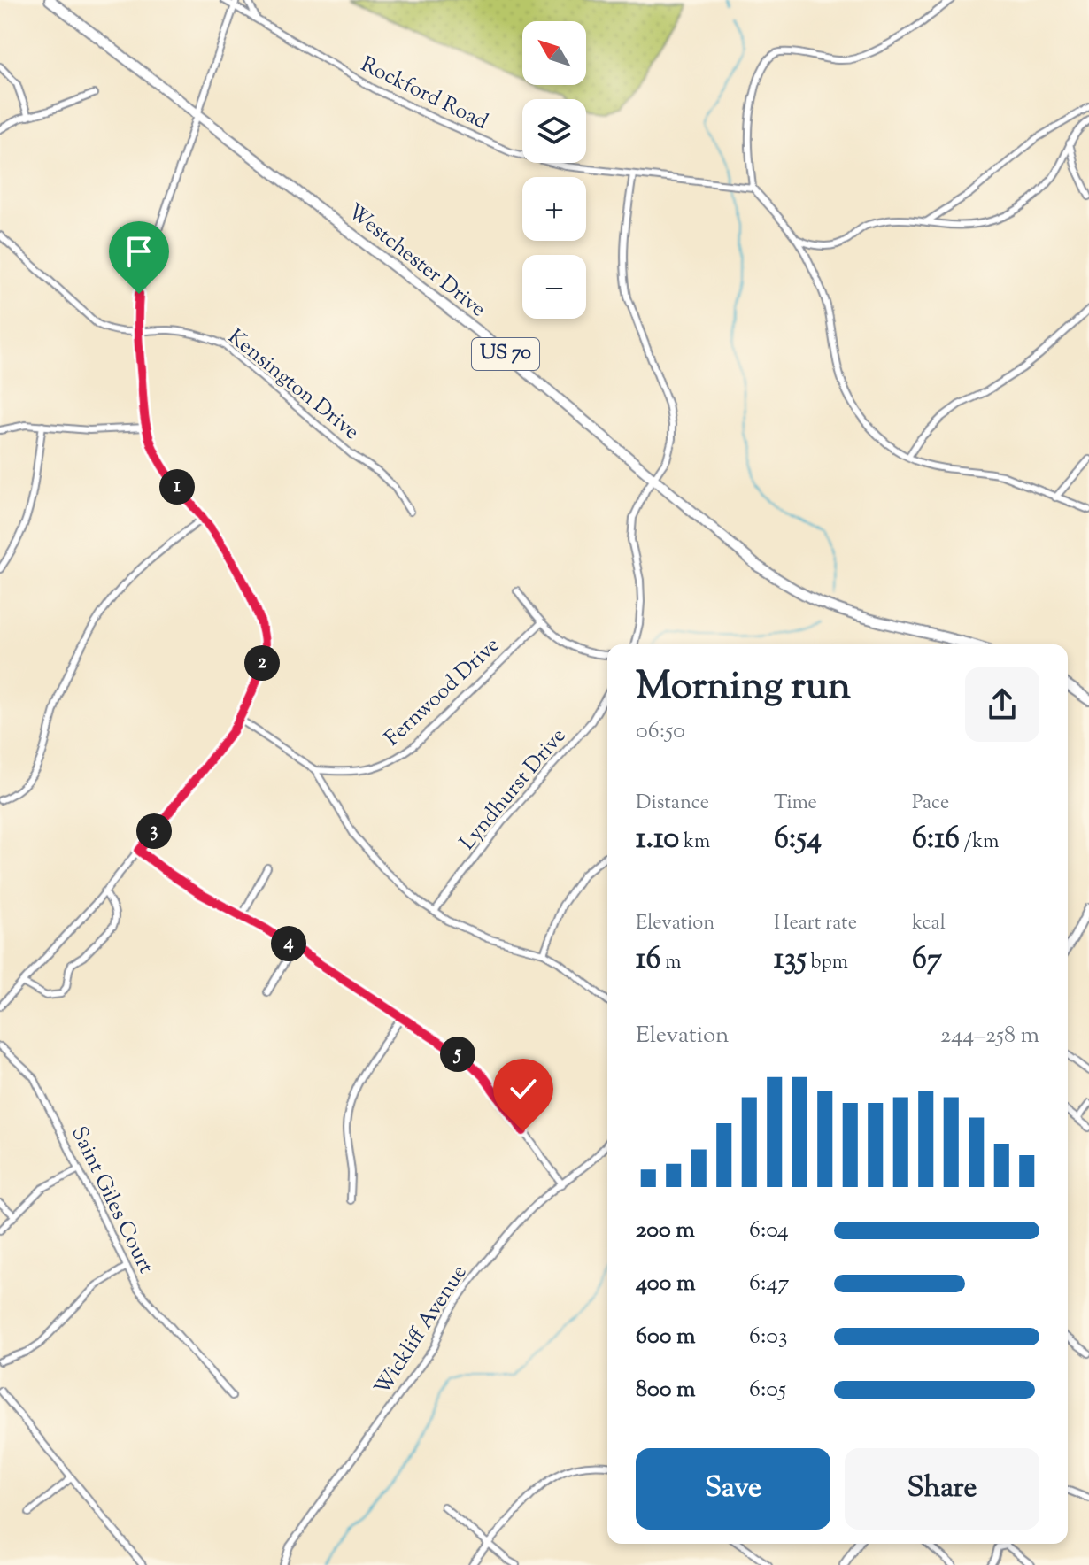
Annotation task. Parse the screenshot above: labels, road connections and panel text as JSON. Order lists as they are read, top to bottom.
{
  "streets": {
    "main road": ["Westchester Drive", "US 70"],
    "street": [
      "Rockford Road",
      "Kensington Drive",
      "Fernwood Drive",
      "Lyndhurst Drive",
      "Saint Giles Court",
      "Wickliff Avenue"
    ]
  },
  "north": "top left",
  "page": {
    "map_buttons": ["+", "−"],
    "pins": [
      "1",
      "2",
      "3",
      "4",
      "5"
    ],
    "heading": ["Morning run", "06:50"],
    "stats": [
      ["Distance", "1.10 km"],
      ["Time", "6:54"],
      ["Pace", "6:16 /km"],
      ["Elevation", "16 m"],
      ["Heart rate", "135 bpm"],
      ["kcal", "67"]
    ],
    "chart": ["Elevation", "244–258 m"],
    "list": [
      {
        "name": "200 m",
        "note": "6:04"
      },
      {
        "name": "400 m",
        "note": "6:47"
      },
      {
        "name": "600 m",
        "note": "6:03"
      },
      {
        "name": "800 m",
        "note": "6:05"
      }
    ],
    "buttons": ["Save", "Share"]
  }
}
